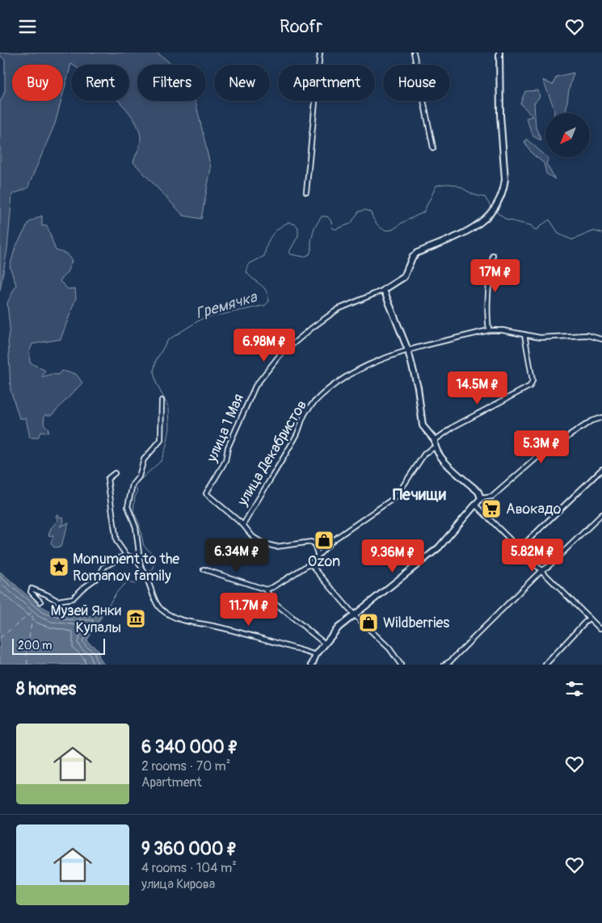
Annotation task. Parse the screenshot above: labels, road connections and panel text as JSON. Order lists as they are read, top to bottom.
{
  "streets": {
    "street": ["улица 1 Мая", "улица Декабристов"]
  },
  "crossings": [
    ["улица 1 Мая", "улица Декабристов"]
  ],
  "districts": ["Печищи"],
  "water": ["Гремячка"],
  "places": {
    "supermarket": ["Авокадо"],
    "shop": ["Ozon", "Wildberries"],
    "place": ["Monument to the Romanov family"],
    "museum": ["Музей Янки Купалы"]
  },
  "scale_bar": "200 m",
  "north": "bottom left",
  "page": {
    "header": "Roofr",
    "chip": [
      "Buy",
      "Rent",
      "Filters",
      "New",
      "Apartment",
      "House"
    ],
    "price": [
      "17M ₽",
      "6.98M ₽",
      "14.5M ₽",
      "5.3M ₽",
      "6.34M ₽",
      "5.82M ₽",
      "9.36M ₽",
      "11.7M ₽"
    ],
    "scale": "200 m",
    "heading": "8 homes",
    "list": [
      {
        "name": "6 340 000 ₽",
        "note": "2 rooms · 70 m² · Apartment"
      },
      {
        "name": "9 360 000 ₽",
        "note": "4 rooms · 104 m² · улица Кирова"
      }
    ]
  }
}
